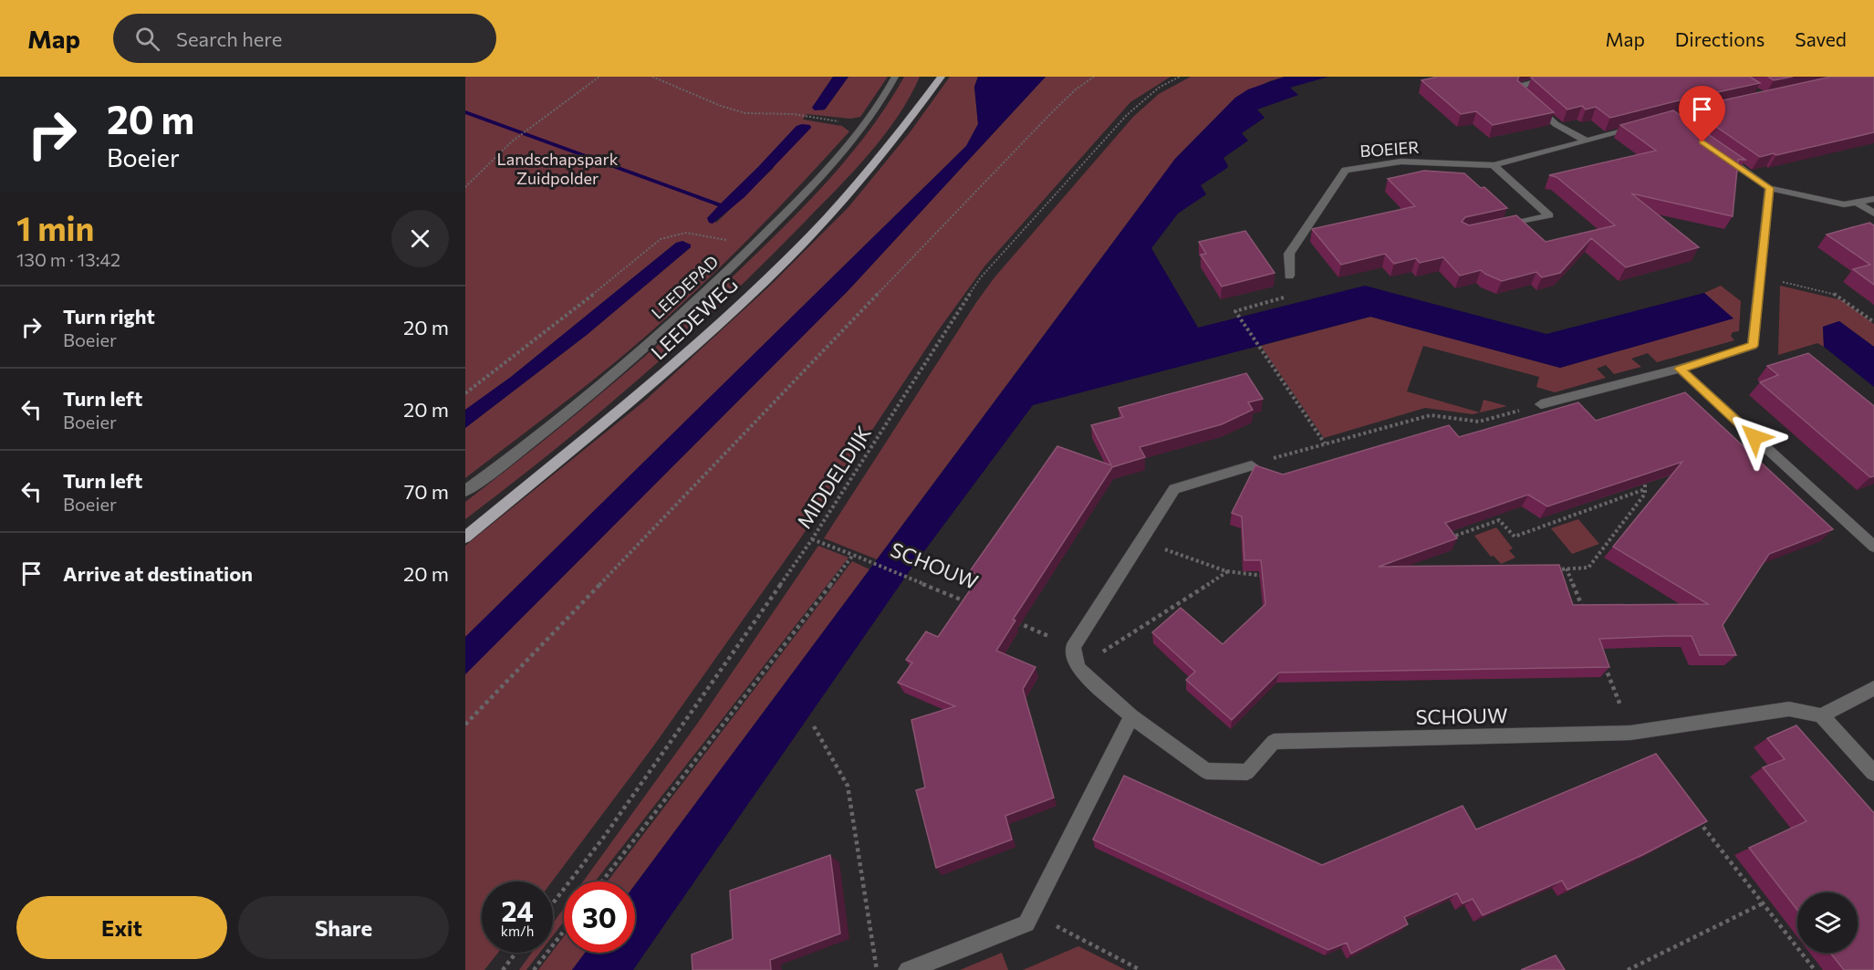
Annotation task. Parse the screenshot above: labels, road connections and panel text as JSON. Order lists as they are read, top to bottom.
{
  "streets": {
    "main road": ["LEEDEWEG"],
    "street": ["BOEIER", "LEEDEPAD", "SCHOUW"],
    "path": ["MIDDELDIJK"]
  },
  "crossings": [
    ["MIDDELDIJK", "SCHOUW"]
  ],
  "parks": ["Landschapspark Zuidpolder"],
  "page": {
    "header": "Map",
    "search": "Search here",
    "nav": ["Map", "Directions", "Saved"],
    "turn": ["20 m", "Boeier"],
    "heading": ["1 min", "130 m · 13:42"],
    "list": [
      {
        "name": "Turn right",
        "note": "Boeier",
        "value": "20 m"
      },
      {
        "name": "Turn left",
        "note": "Boeier",
        "value": "20 m"
      },
      {
        "name": "Turn left",
        "note": "Boeier",
        "value": "70 m"
      },
      {
        "name": "Arrive at destination",
        "value": "20 m"
      }
    ],
    "speed": "24 km/h",
    "limit": "30",
    "buttons": ["Exit", "Share"]
  }
}
